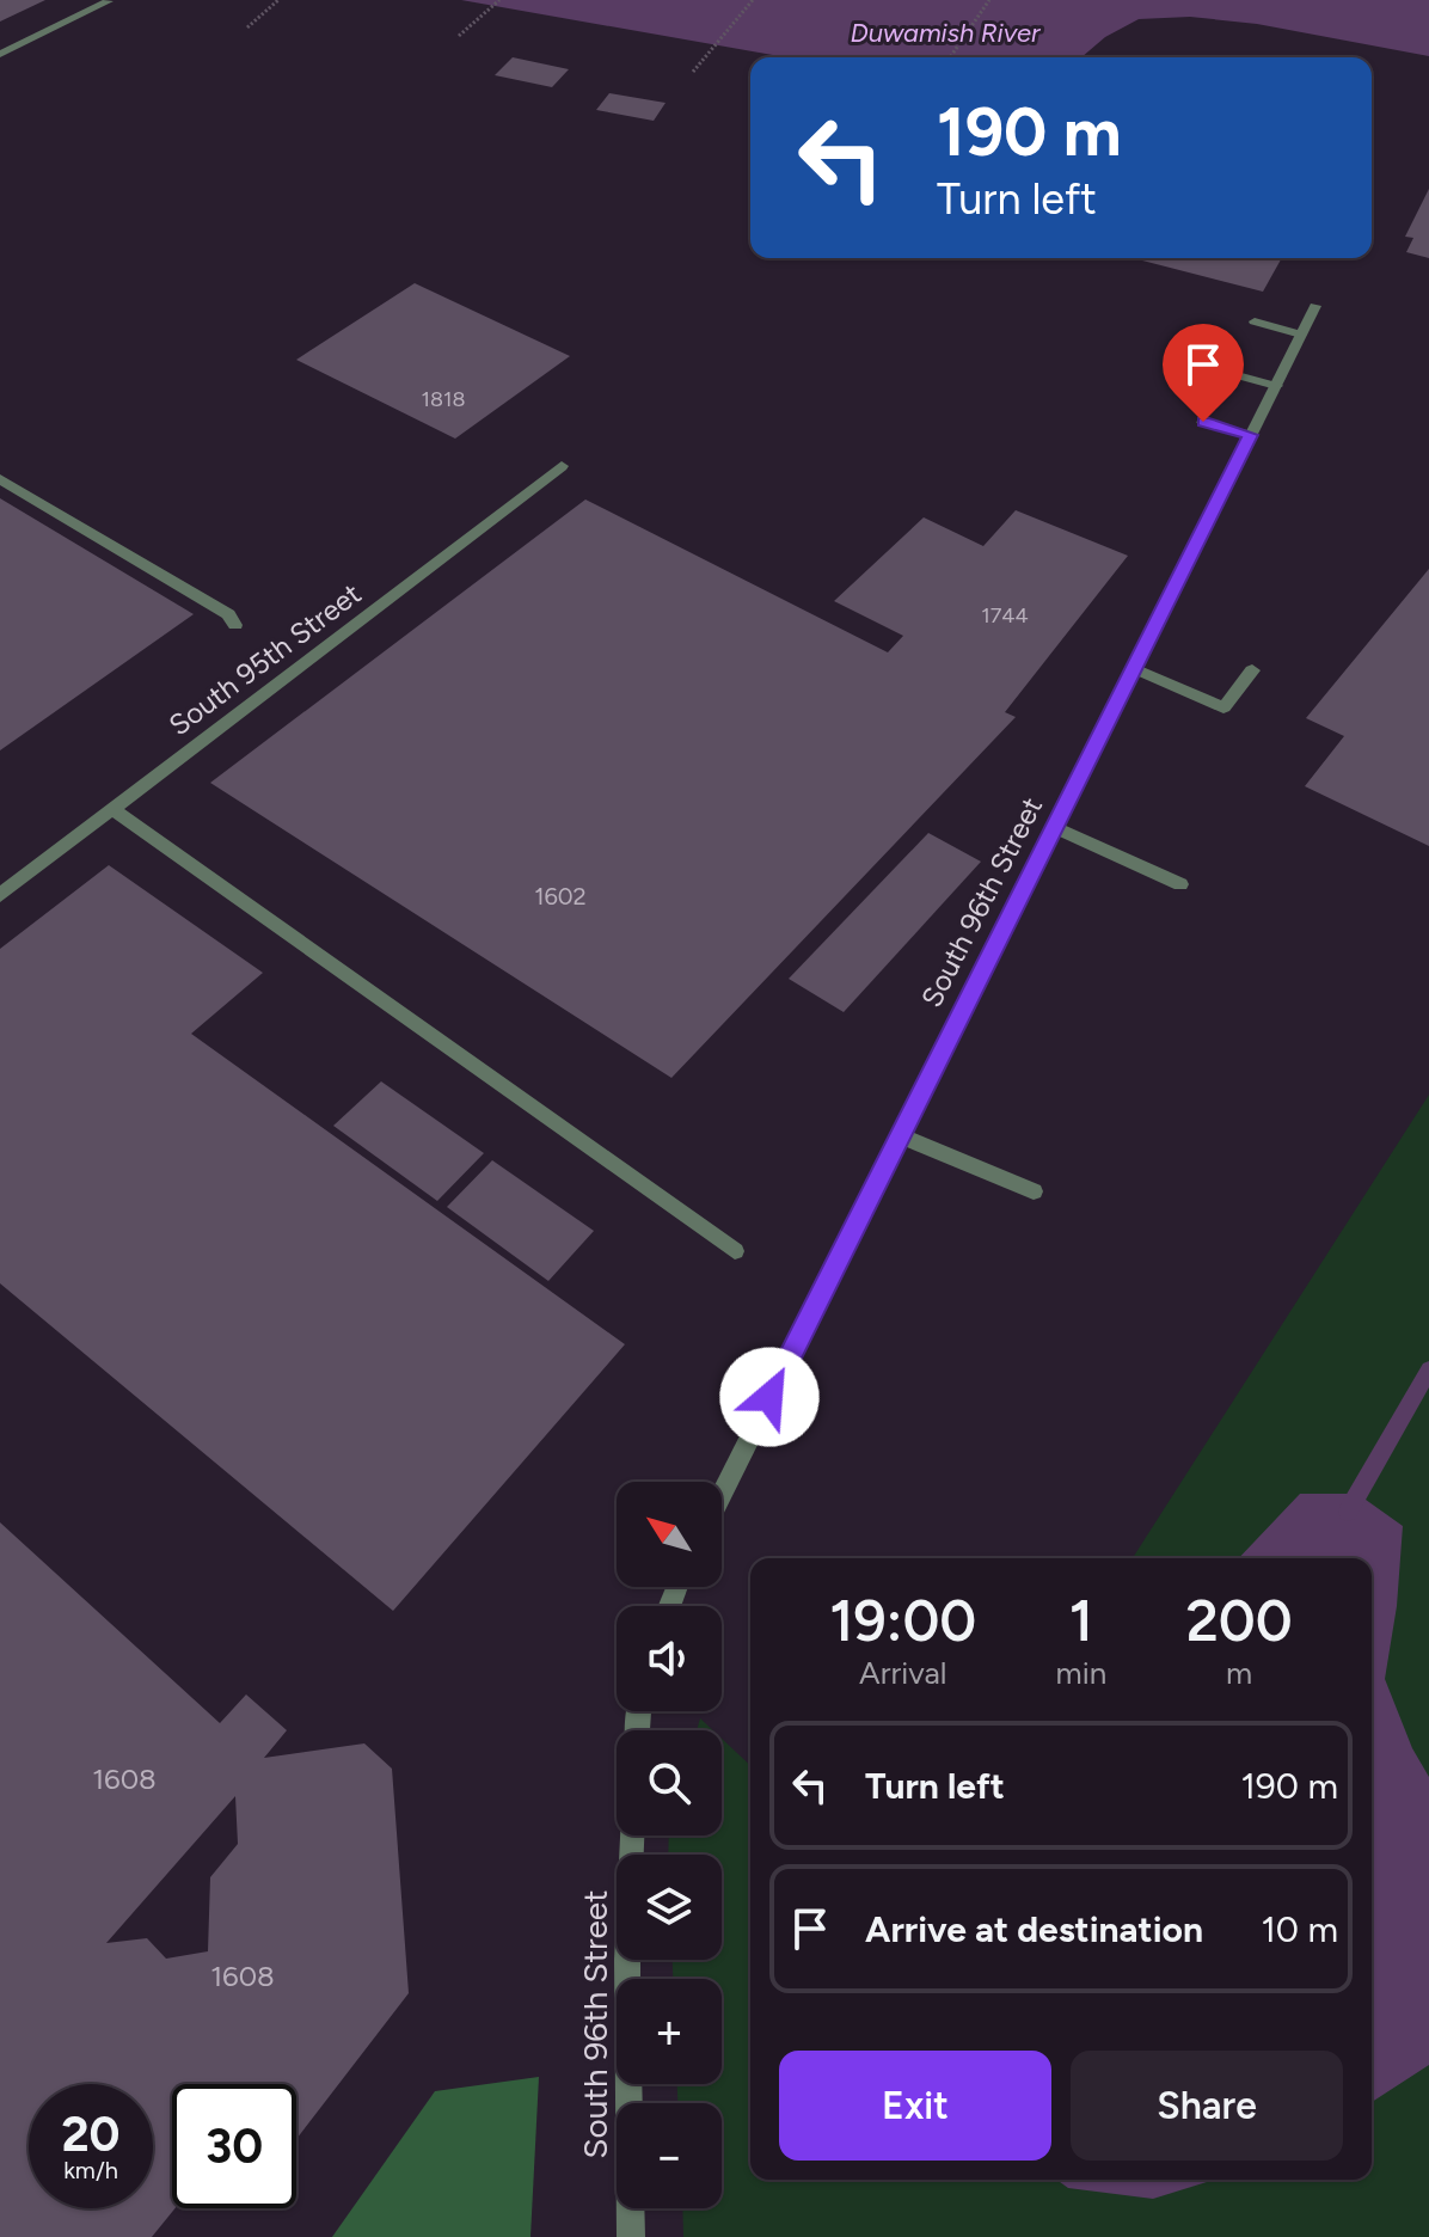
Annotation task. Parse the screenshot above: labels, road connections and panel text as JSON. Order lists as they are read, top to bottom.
{
  "streets": {
    "street": ["South 95th Street", "South 96th Street"]
  },
  "water": ["Duwamish River"],
  "house_numbers": [
    "1818",
    "1744",
    "1602",
    "1608",
    "1608"
  ],
  "north": "top left",
  "page": {
    "turn": ["190 m", "Turn left"],
    "map_buttons": ["+", "−"],
    "eta": [
      "19:00",
      "Arrival",
      "1",
      "min",
      "200",
      "m"
    ],
    "list": [
      {
        "name": "Turn left",
        "value": "190 m"
      },
      {
        "name": "Arrive at destination",
        "value": "10 m"
      }
    ],
    "buttons": ["Exit", "Share"],
    "speed": "20 km/h",
    "limit": "30"
  }
}
